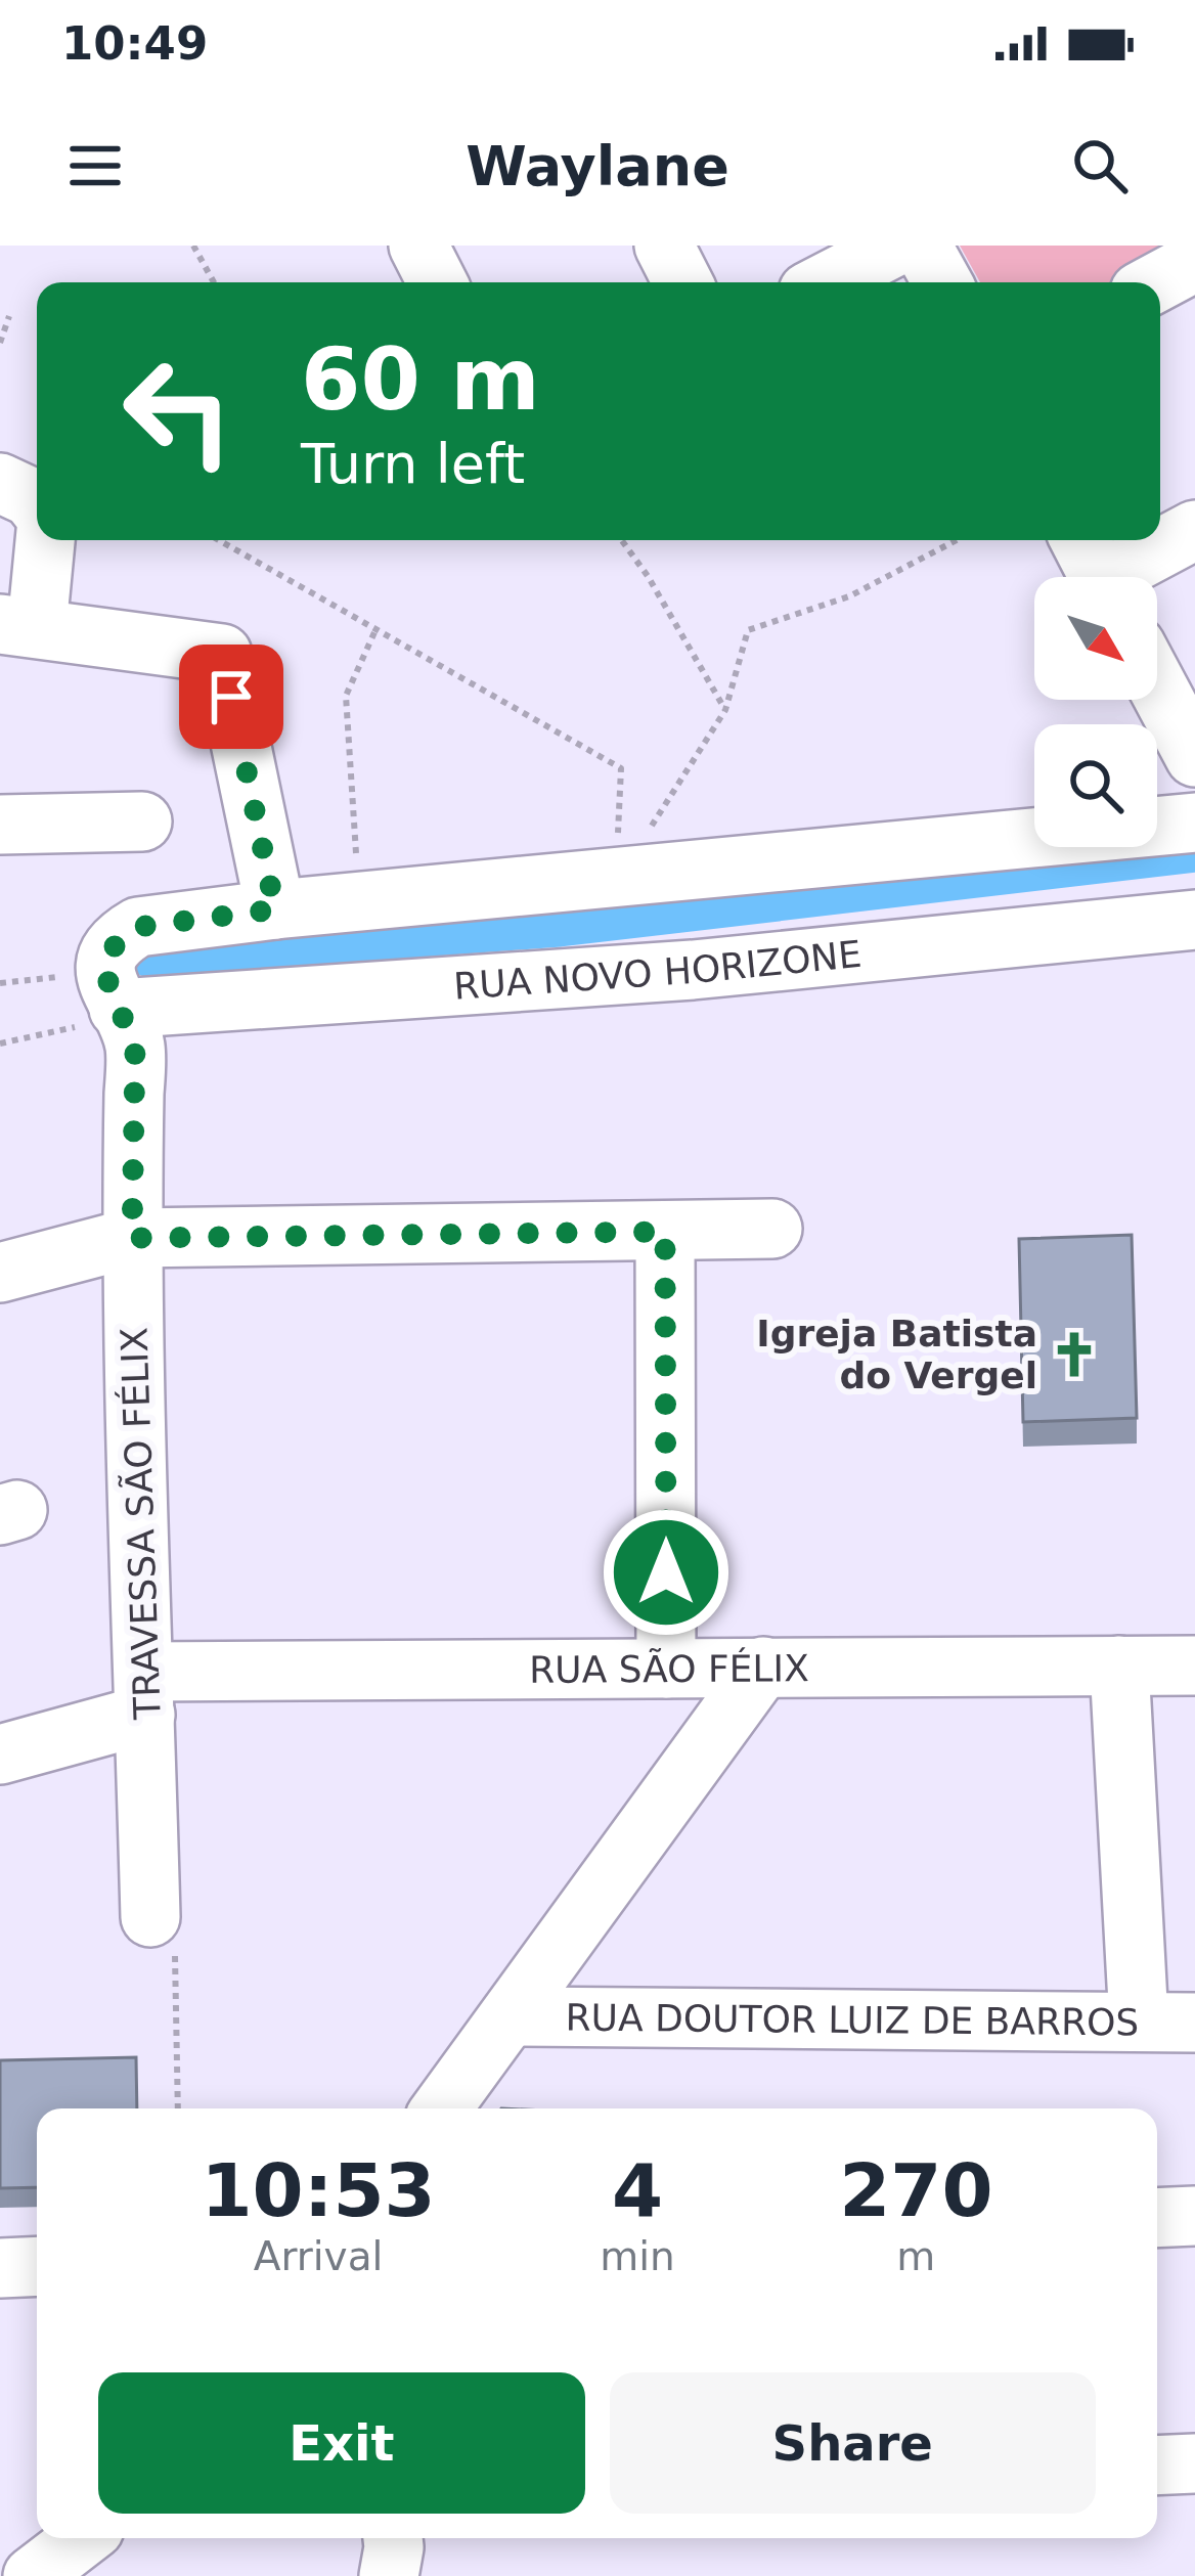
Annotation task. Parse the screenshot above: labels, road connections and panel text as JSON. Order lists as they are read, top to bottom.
{
  "streets": {
    "street": [
      "RUA NOVO HORIZONE",
      "TRAVESSA SÃO FÉLIX",
      "RUA SÃO FÉLIX",
      "RUA DOUTOR LUIZ DE BARROS"
    ]
  },
  "crossings": [
    ["RUA NOVO HORIZONE", "TRAVESSA SÃO FÉLIX"],
    ["TRAVESSA SÃO FÉLIX", "RUA SÃO FÉLIX"]
  ],
  "places": {
    "church": ["Igreja Batista do Vergel"]
  },
  "north": "bottom right",
  "page": {
    "status": "10:49",
    "header": "Waylane",
    "turn": ["60 m", "Turn left"],
    "eta": [
      "10:53",
      "Arrival",
      "4",
      "min",
      "270",
      "m"
    ],
    "buttons": ["Exit", "Share"]
  }
}
